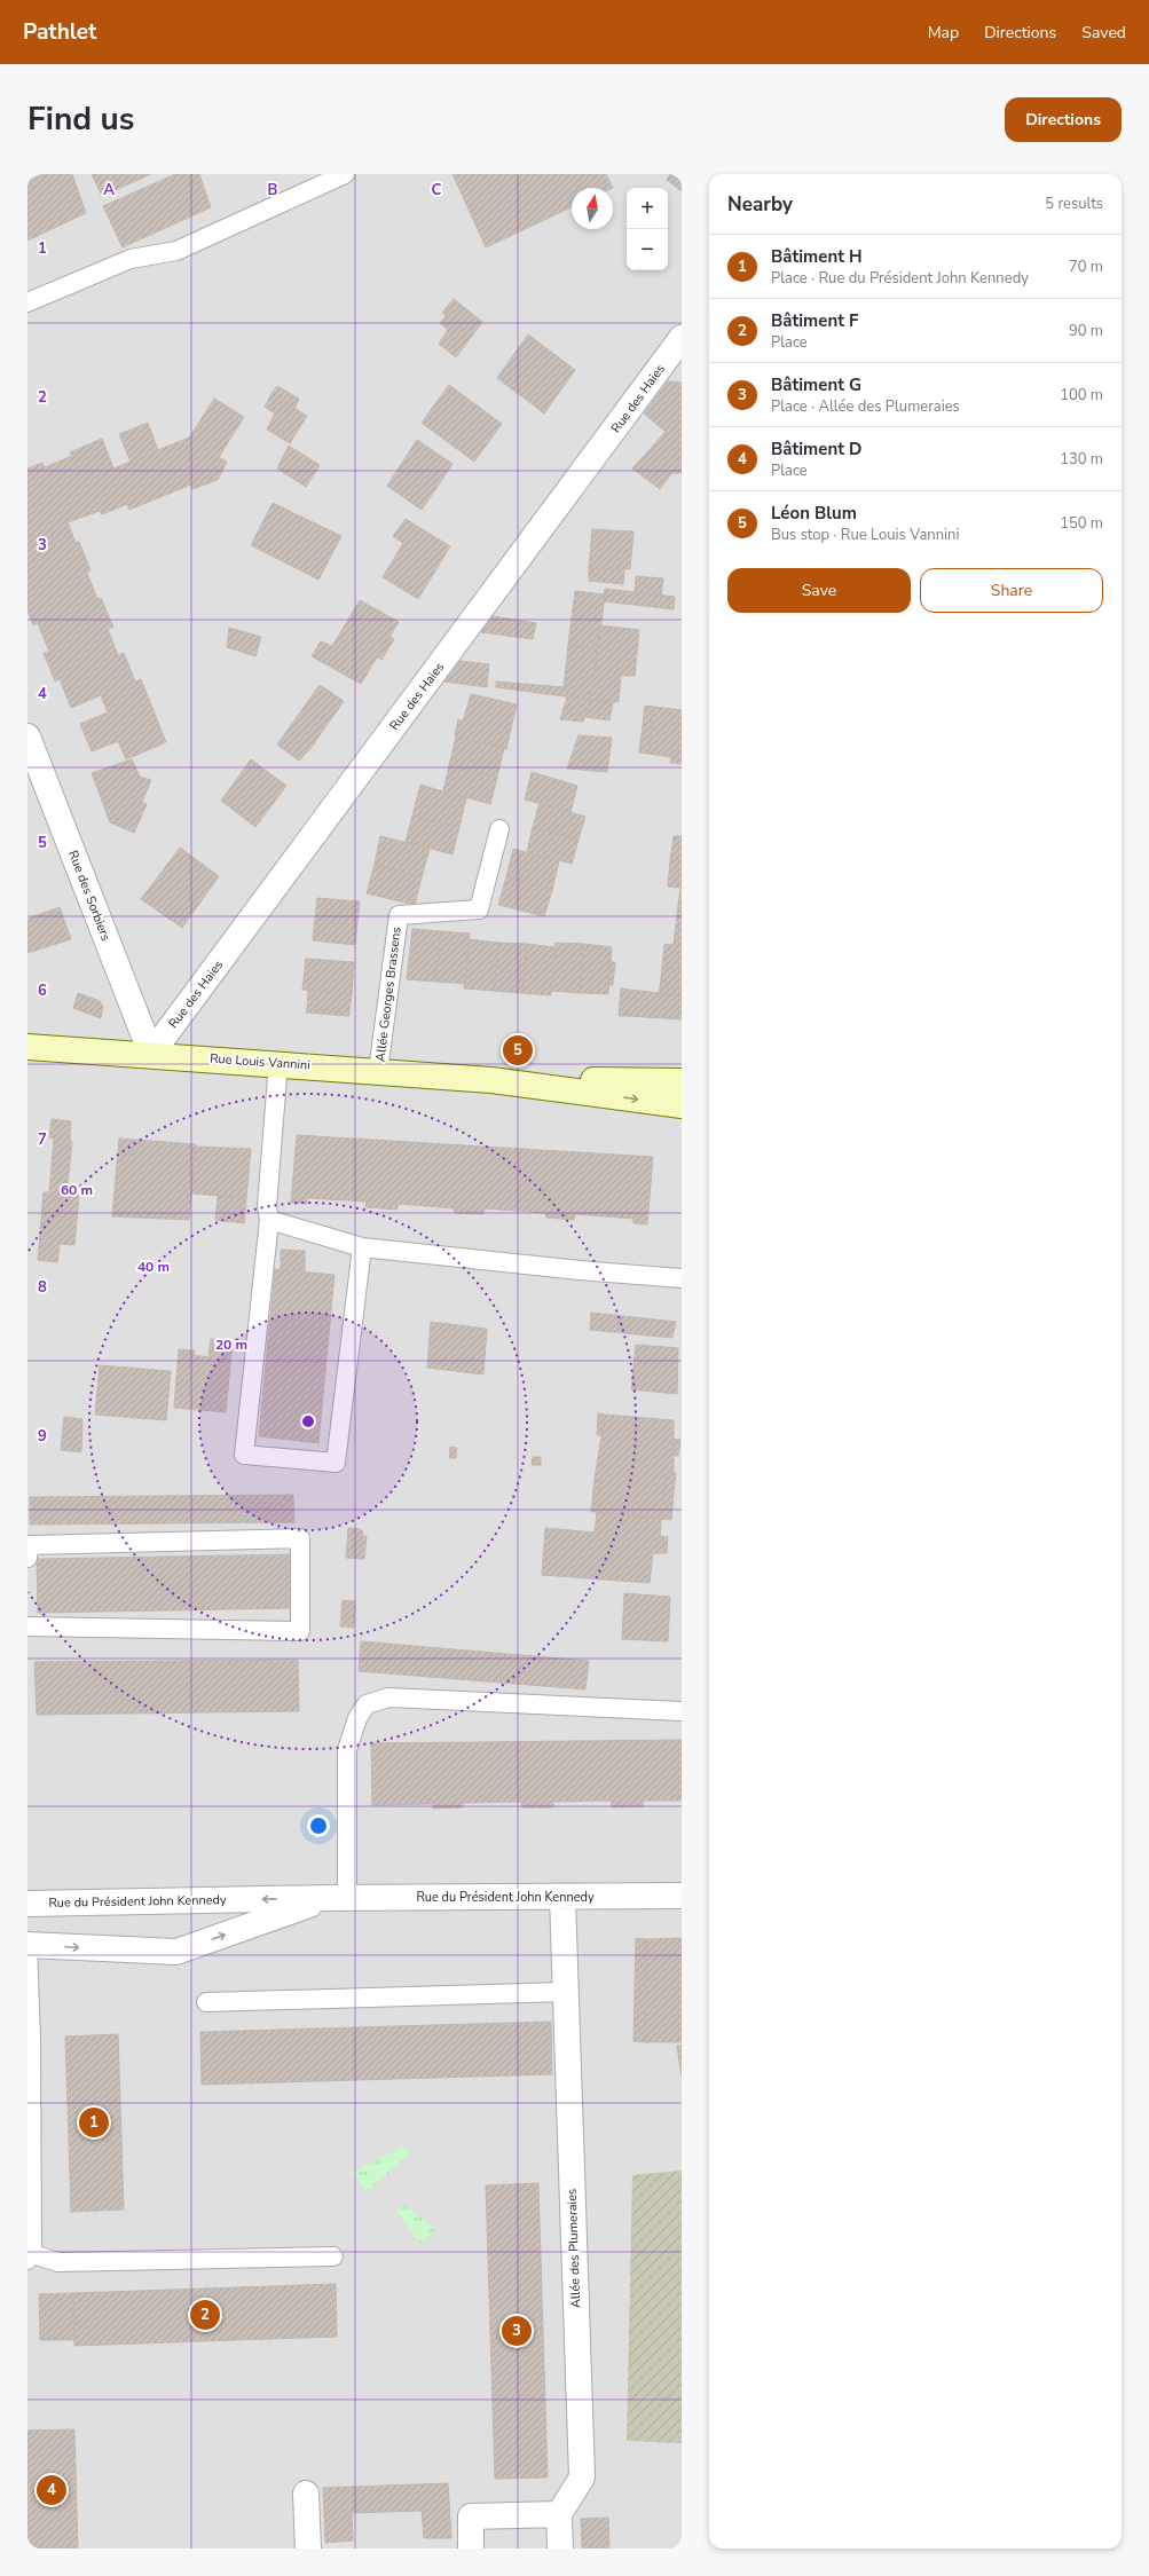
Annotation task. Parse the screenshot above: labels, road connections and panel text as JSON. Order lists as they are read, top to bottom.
{
  "streets": {
    "main road": ["Rue Louis Vannini"],
    "street": [
      "Rue des Haies",
      "Rue des Sorbiers",
      "Rue du Président John Kennedy",
      "Allée des Plumeraies"
    ],
    "lane": ["Allée Georges Brassens"]
  },
  "crossings": [
    ["Rue des Haies", "Rue des Sorbiers"],
    ["Rue des Haies", "Rue Louis Vannini"],
    ["Rue des Sorbiers", "Rue Louis Vannini"],
    ["Allée Georges Brassens", "Rue Louis Vannini"],
    ["Rue du Président John Kennedy", "Allée des Plumeraies"]
  ],
  "north": "top",
  "page": {
    "header": "Pathlet",
    "nav": ["Map", "Directions", "Saved"],
    "title": "Find us",
    "buttons": [
      "Directions",
      ["Save", "Share"]
    ],
    "heading": ["Nearby", "5 results"],
    "map_buttons": ["+", "−"],
    "list": [
      {
        "mark": "1",
        "name": "Bâtiment H",
        "note": "Place · Rue du Président John Kennedy",
        "value": "70 m"
      },
      {
        "mark": "2",
        "name": "Bâtiment F",
        "note": "Place",
        "value": "90 m"
      },
      {
        "mark": "3",
        "name": "Bâtiment G",
        "note": "Place · Allée des Plumeraies",
        "value": "100 m"
      },
      {
        "mark": "4",
        "name": "Bâtiment D",
        "note": "Place",
        "value": "130 m"
      },
      {
        "mark": "5",
        "name": "Léon Blum",
        "note": "Bus stop · Rue Louis Vannini",
        "value": "150 m"
      }
    ],
    "pins": [
      "5",
      "1",
      "2",
      "3",
      "4"
    ]
  },
  "grid": {
    "columns": ["A", "B", "C"],
    "rows": [
      "1",
      "2",
      "3",
      "4",
      "5",
      "6",
      "7",
      "8",
      "9"
    ]
  },
  "rings": ["60 m", "40 m", "20 m"]
}
